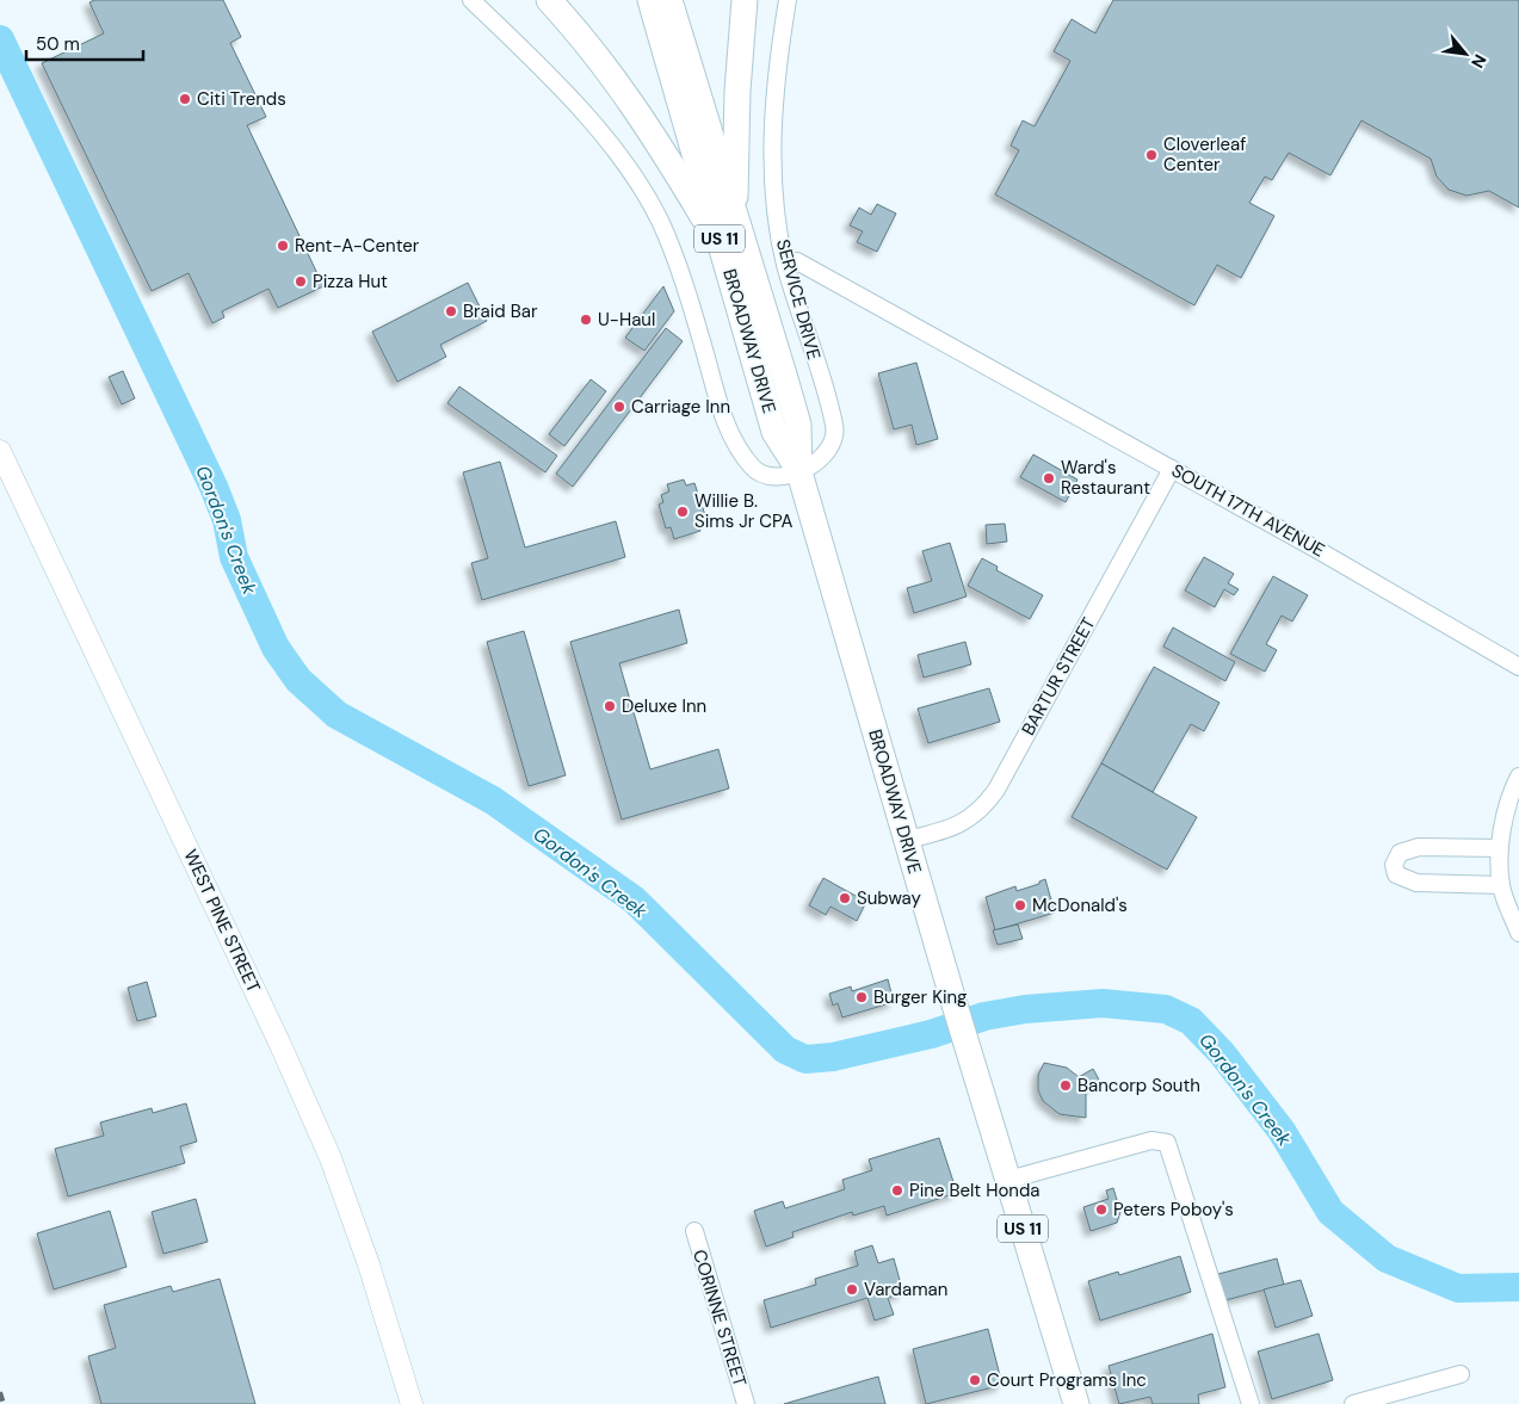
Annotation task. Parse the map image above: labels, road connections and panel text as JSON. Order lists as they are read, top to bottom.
{
  "streets": {
    "main road": ["US 11", "BROADWAY DRIVE"],
    "street": [
      "SERVICE DRIVE",
      "SOUTH 17TH AVENUE",
      "BARTUR STREET",
      "WEST PINE STREET",
      "CORINNE STREET"
    ]
  },
  "crossings": [
    ["SERVICE DRIVE", "BROADWAY DRIVE"],
    ["SERVICE DRIVE", "SOUTH 17TH AVENUE"],
    ["BROADWAY DRIVE", "BARTUR STREET"],
    ["SOUTH 17TH AVENUE", "BARTUR STREET"]
  ],
  "water": ["Gordon's Creek"],
  "places": [
    "Citi Trends",
    "Cloverleaf Center",
    "Rent-A-Center",
    "Pizza Hut",
    "Braid Bar",
    "U-Haul",
    "Carriage Inn",
    "Ward's Restaurant",
    "Willie B. Sims Jr CPA",
    "Deluxe Inn",
    "Subway",
    "McDonald's",
    "Burger King",
    "Bancorp South",
    "Pine Belt Honda",
    "Peters Poboy's",
    "Vardaman",
    "Court Programs Inc"
  ],
  "scale_bar": "50 m",
  "north": "bottom right"
}
